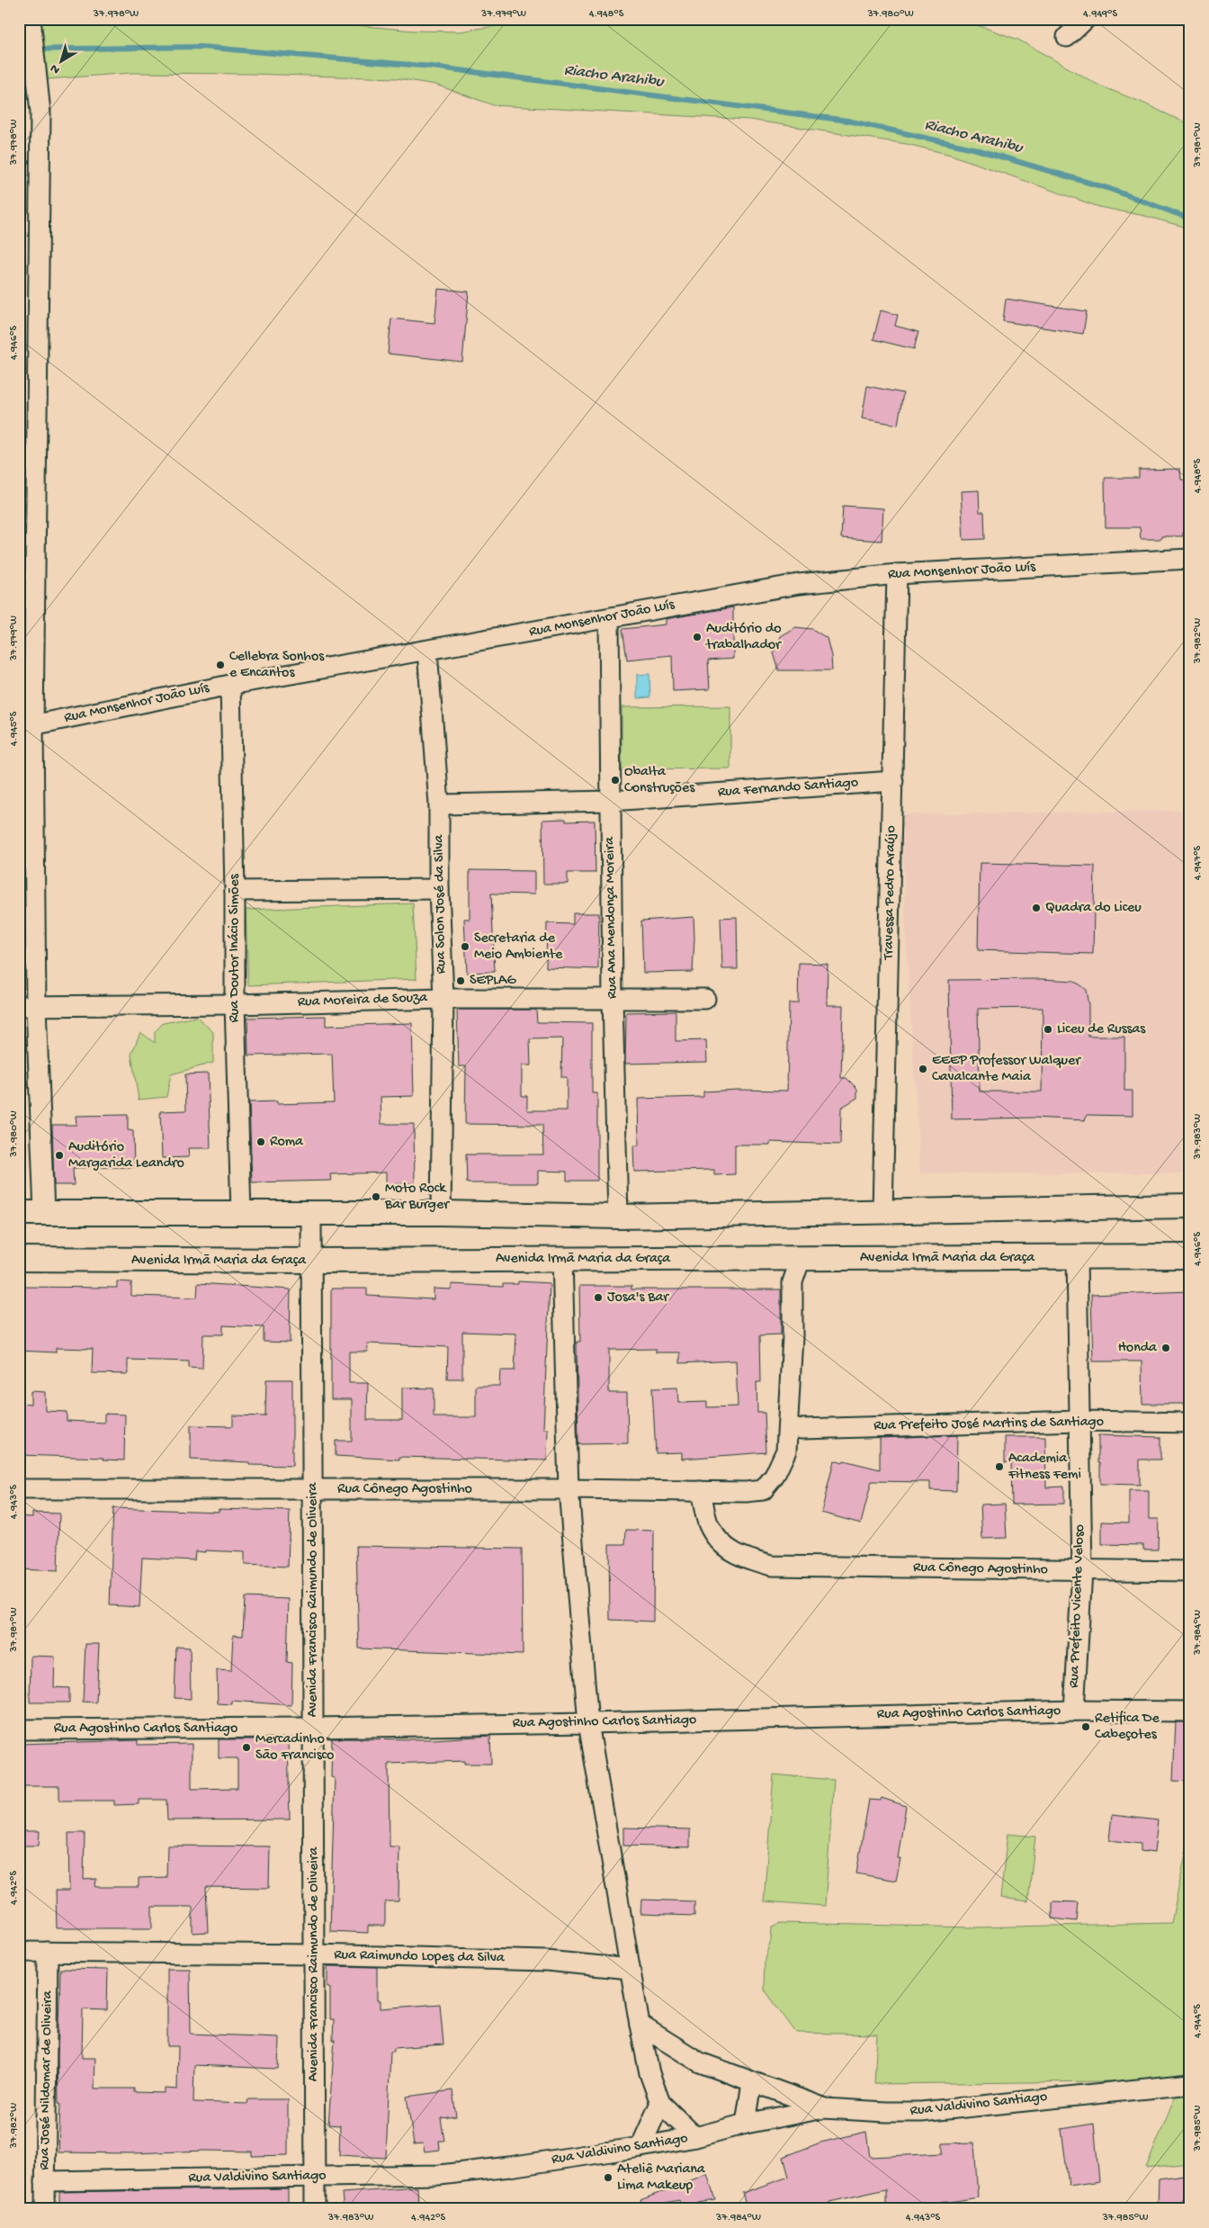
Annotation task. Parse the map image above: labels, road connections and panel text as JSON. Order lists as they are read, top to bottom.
{
  "streets": {
    "main road": ["Avenida Irmã Maria da Graça"],
    "street": [
      "Rua Monsenhor João Luís",
      "Rua Fernando Santiago",
      "Travessa Pedro Araújo",
      "Rua Solon José da Silva",
      "Rua Ana Mendonça Moreira",
      "Rua Doutor Inácio Simões",
      "Rua Moreira de Souza",
      "Rua Prefeito José Martins de Santiago",
      "Rua Cônego Agostinho",
      "Avenida Francisco Raimundo de Oliveira",
      "Rua Prefeito Vicente Veloso",
      "Rua Agostinho Carlos Santiago",
      "Rua Raimundo Lopes da Silva",
      "Rua José Nildomar de Oliveira",
      "Rua Valdivino Santiago"
    ]
  },
  "crossings": [
    ["Rua Monsenhor João Luís", "Travessa Pedro Araújo"],
    ["Rua Monsenhor João Luís", "Rua Solon José da Silva"],
    ["Rua Monsenhor João Luís", "Rua Ana Mendonça Moreira"],
    ["Rua Monsenhor João Luís", "Rua Doutor Inácio Simões"],
    ["Rua Fernando Santiago", "Travessa Pedro Araújo"],
    ["Rua Fernando Santiago", "Rua Solon José da Silva"],
    ["Rua Fernando Santiago", "Rua Ana Mendonça Moreira"],
    ["Rua Solon José da Silva", "Rua Moreira de Souza"],
    ["Rua Ana Mendonça Moreira", "Rua Moreira de Souza"],
    ["Rua Doutor Inácio Simões", "Rua Moreira de Souza"],
    ["Avenida Irmã Maria da Graça", "Avenida Francisco Raimundo de Oliveira"],
    ["Avenida Irmã Maria da Graça", "Rua Prefeito Vicente Veloso"],
    ["Rua Prefeito José Martins de Santiago", "Rua Cônego Agostinho"],
    ["Rua Prefeito José Martins de Santiago", "Rua Prefeito Vicente Veloso"],
    ["Rua Cônego Agostinho", "Avenida Francisco Raimundo de Oliveira"],
    ["Rua Cônego Agostinho", "Rua Prefeito Vicente Veloso"],
    ["Avenida Francisco Raimundo de Oliveira", "Rua Agostinho Carlos Santiago"],
    ["Avenida Francisco Raimundo de Oliveira", "Rua Raimundo Lopes da Silva"],
    ["Avenida Francisco Raimundo de Oliveira", "Rua Valdivino Santiago"],
    ["Rua Prefeito Vicente Veloso", "Rua Agostinho Carlos Santiago"],
    ["Rua Raimundo Lopes da Silva", "Rua José Nildomar de Oliveira"],
    ["Rua José Nildomar de Oliveira", "Rua Valdivino Santiago"]
  ],
  "water": ["Riacho Arahibu"],
  "places": [
    "Auditório do trabalhador",
    "Cellebra Sonhos e Encantos",
    "Obalta Construções",
    "Quadra do Liceu",
    "Secretaria de Meio Ambiente",
    "SEPLAG",
    "Liceu de Russas",
    "EEEP Professor Walquer Cavalcante Maia",
    "Roma",
    "Auditório Margarida Leandro",
    "Moto Rock Bar Burger",
    "Josa's Bar",
    "Honda",
    "Academia Fitness Femi",
    "Retifica De Cabeçotes",
    "Mercadinho São Francisco",
    "Ateliê Mariana Lima Makeup"
  ],
  "north": "bottom left",
  "coordinates": [
    "37.978°W",
    "37.979°W",
    "4.948°S",
    "37.980°W",
    "4.949°S",
    "37.981°W",
    "4.946°S",
    "37.982°W",
    "4.945°S",
    "4.947°S",
    "37.983°W",
    "4.943°S",
    "37.984°W",
    "4.942°S",
    "4.944°S",
    "37.985°W"
  ]
}
